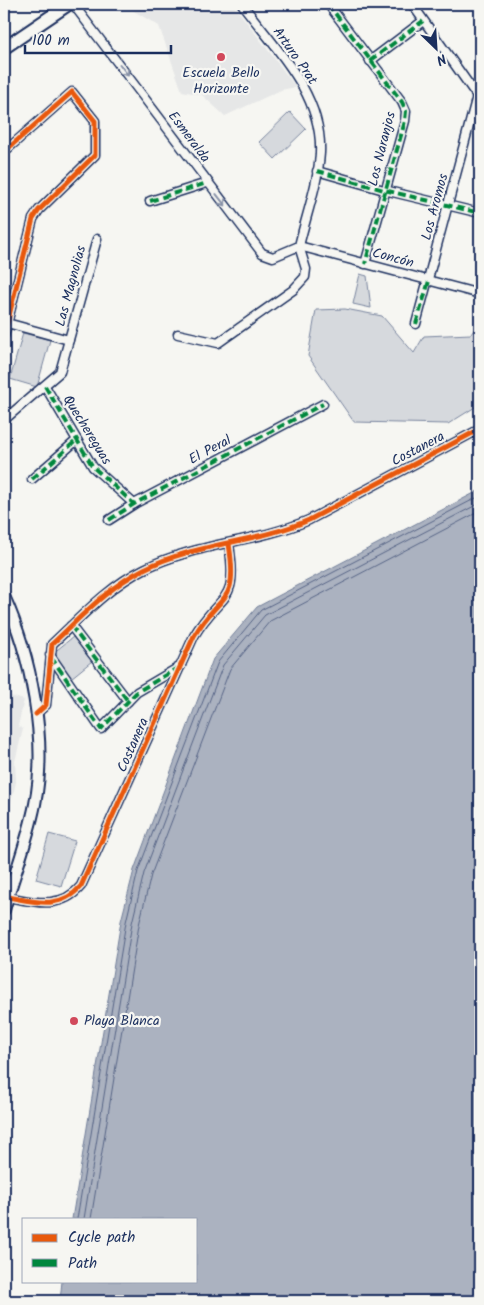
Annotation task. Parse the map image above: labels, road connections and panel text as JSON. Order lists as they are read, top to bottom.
{
  "streets": {
    "street": [
      "Arturo Prat",
      "Esmeralda",
      "Los Naranjos",
      "Los Aromos",
      "Concón",
      "Las Magnolias",
      "Quechereguas",
      "Costanera",
      "El Peral"
    ]
  },
  "crossings": [
    ["Arturo Prat", "Esmeralda"],
    ["Arturo Prat", "Concón"],
    ["Esmeralda", "Concón"],
    ["Los Naranjos", "Concón"],
    ["Los Aromos", "Concón"],
    ["Las Magnolias", "Quechereguas"],
    ["Quechereguas", "El Peral"]
  ],
  "one_way": ["Esmeralda"],
  "places": ["Escuela Bello Horizonte", "Playa Blanca"],
  "legend": ["Cycle path", "Path"],
  "scale_bar": "100 m",
  "north": "bottom right"
}
